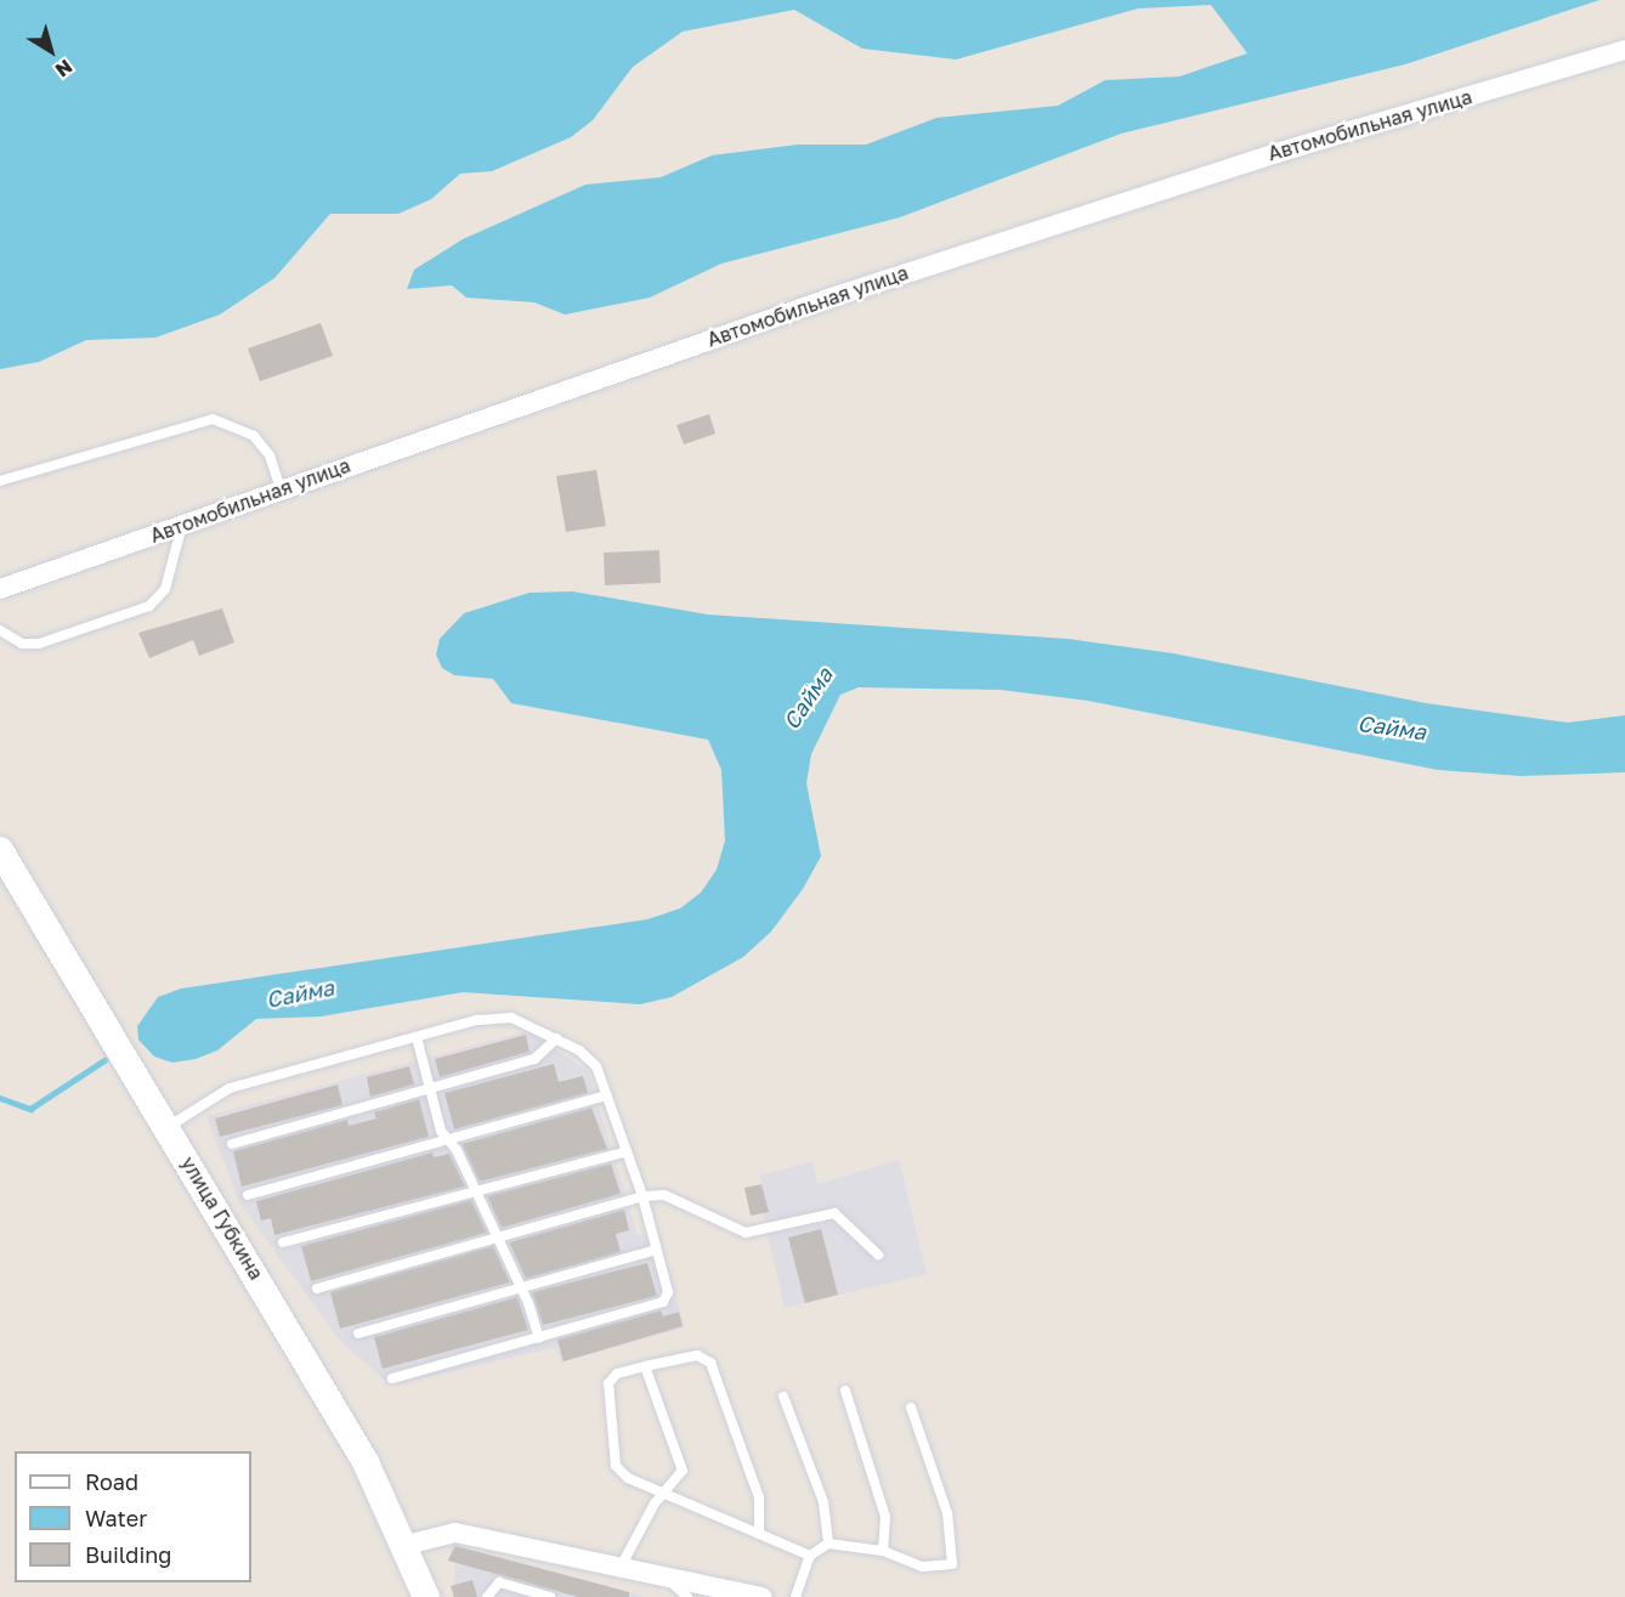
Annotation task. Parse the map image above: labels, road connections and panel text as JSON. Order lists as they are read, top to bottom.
{
  "streets": {
    "street": ["Автомобильная улица", "улица Губкина"]
  },
  "water": ["Сайма"],
  "legend": ["Road", "Water", "Building"],
  "north": "bottom right"
}
